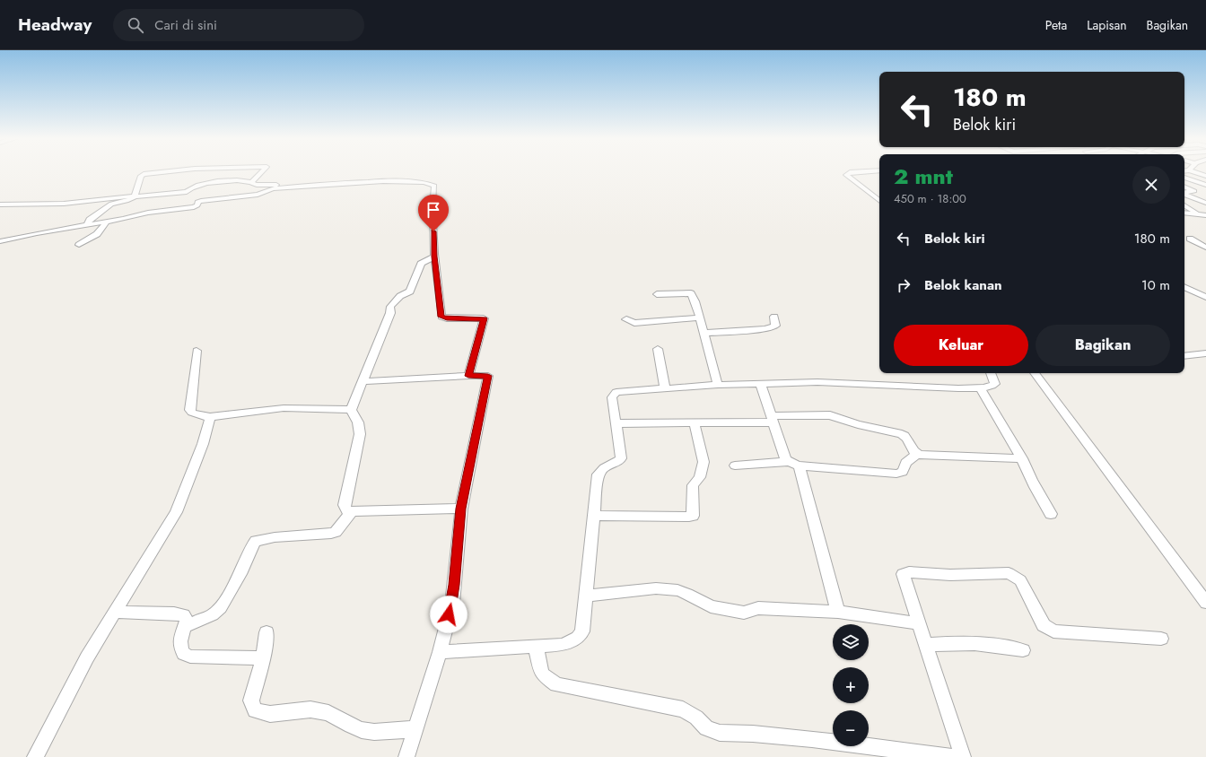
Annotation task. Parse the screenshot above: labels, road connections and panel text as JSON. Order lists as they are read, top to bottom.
{
  "page": {
    "header": "Headway",
    "search": "Cari di sini",
    "nav": ["Peta", "Lapisan", "Bagikan"],
    "turn": ["180 m", "Belok kiri"],
    "heading": ["2 mnt", "450 m · 18:00"],
    "list": [
      {
        "name": "Belok kiri",
        "value": "180 m"
      },
      {
        "name": "Belok kanan",
        "value": "10 m"
      }
    ],
    "buttons": ["Keluar", "Bagikan"],
    "map_buttons": ["+", "−"]
  }
}
